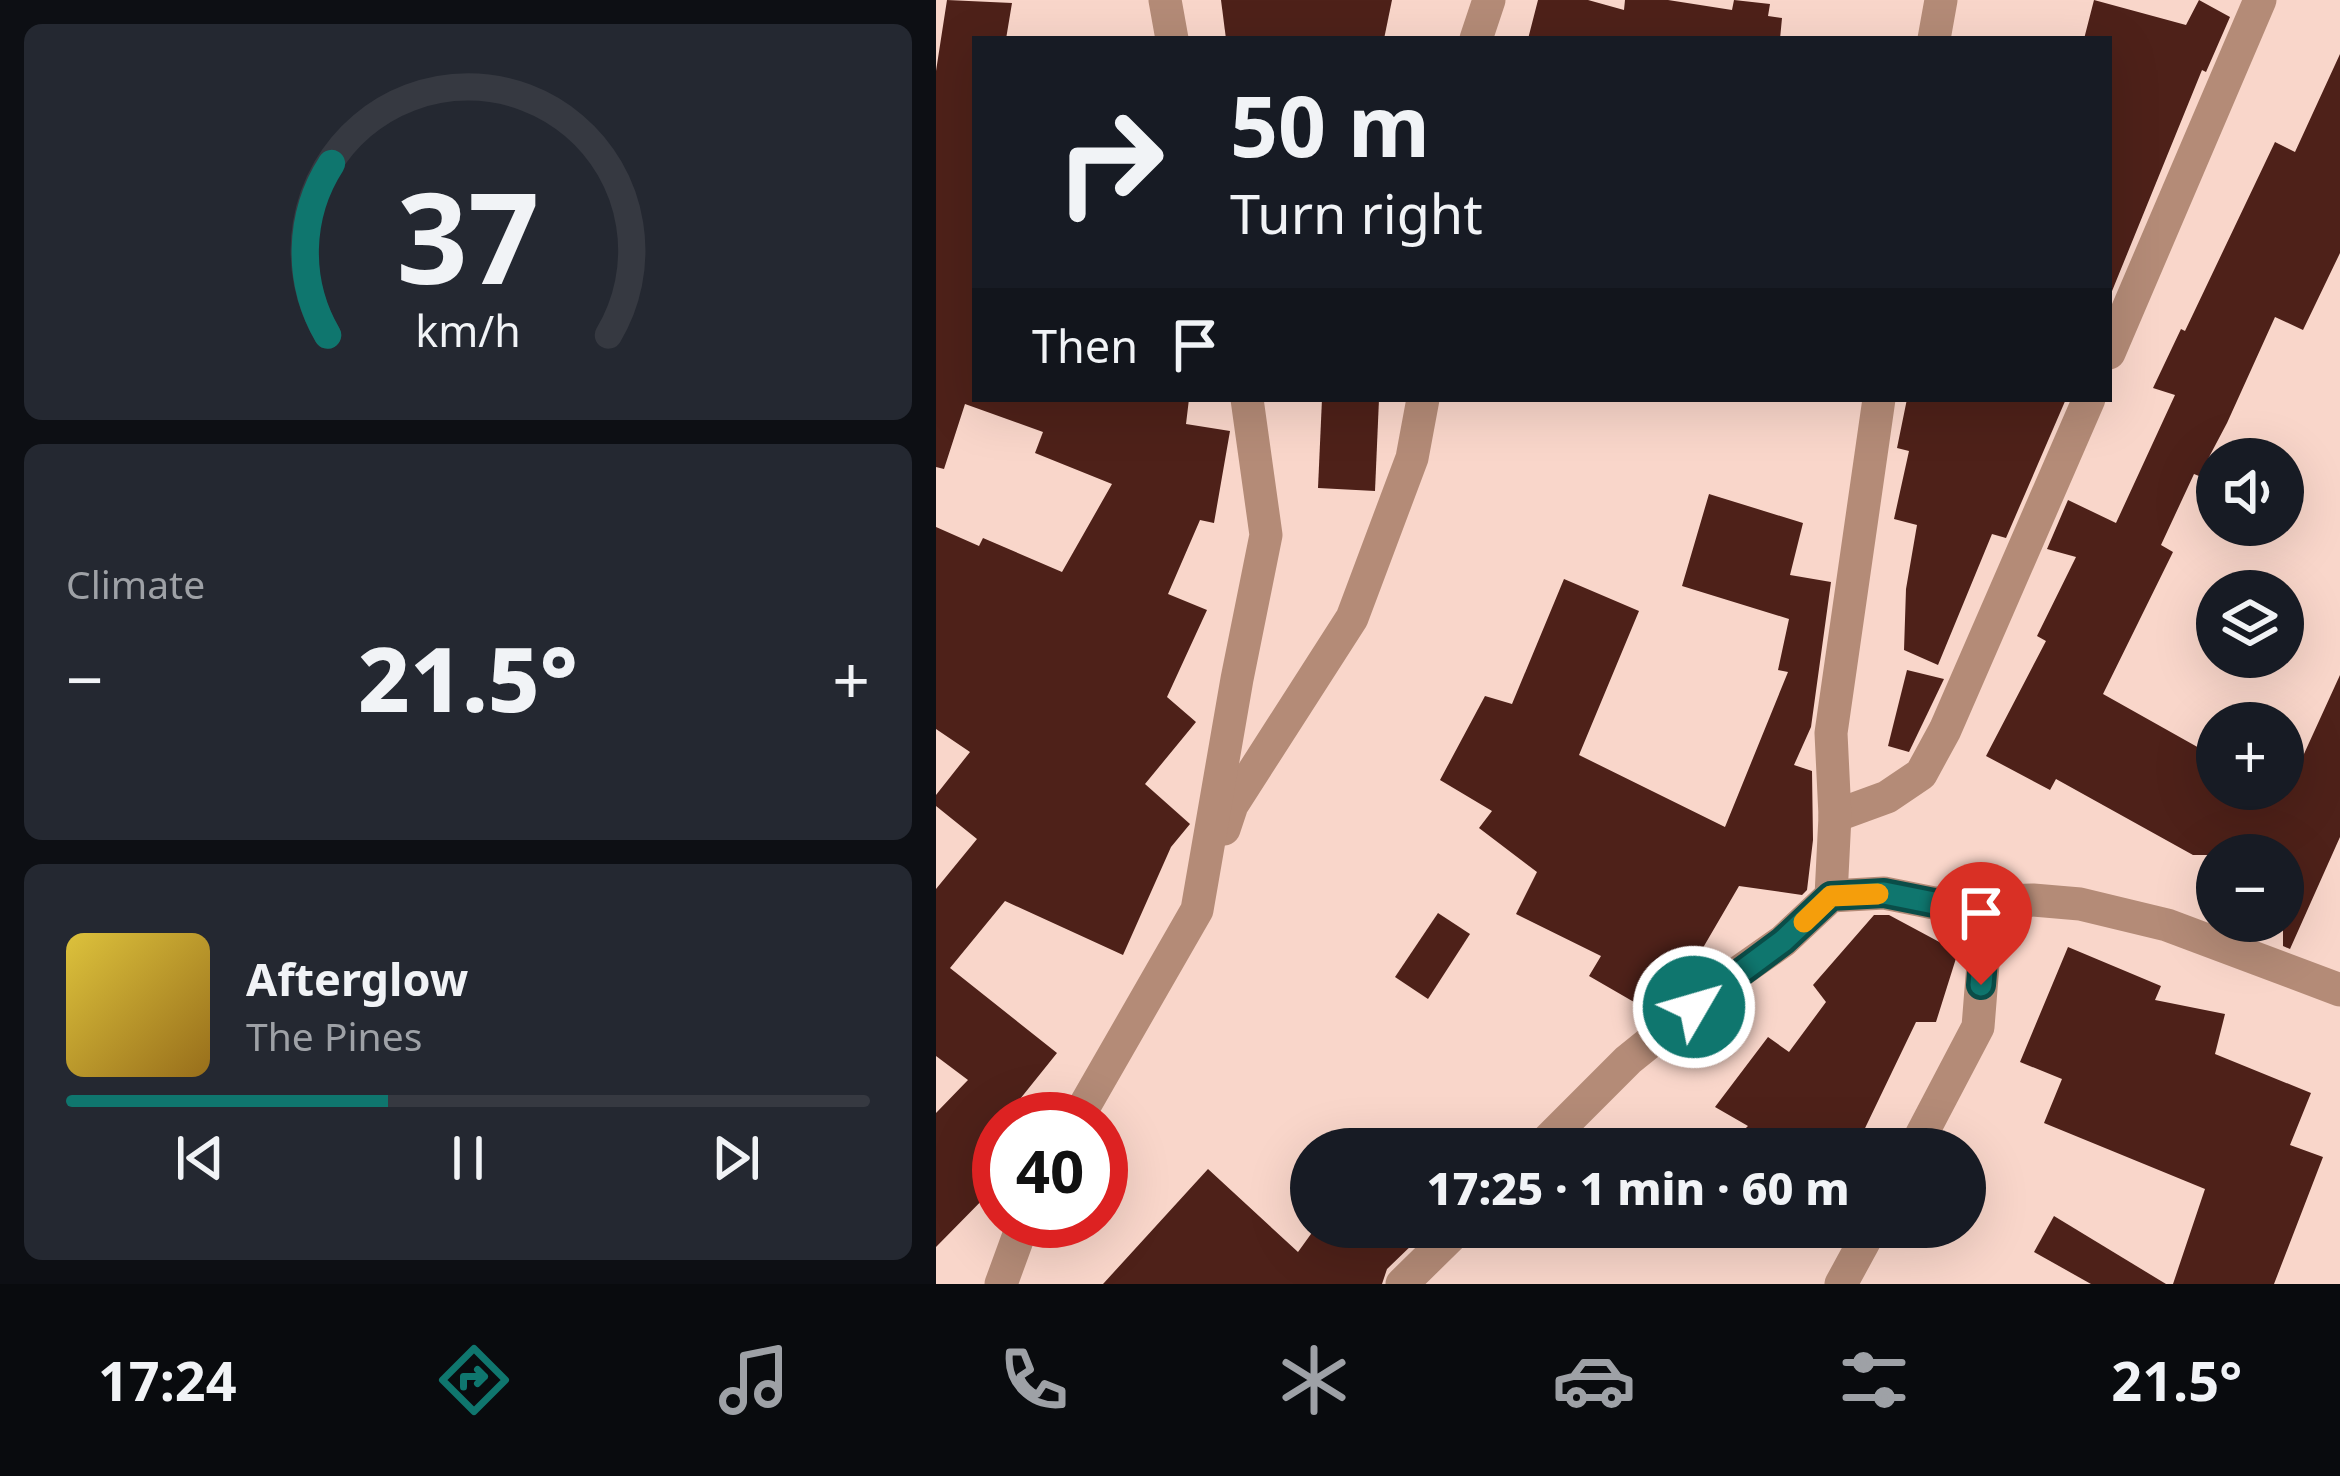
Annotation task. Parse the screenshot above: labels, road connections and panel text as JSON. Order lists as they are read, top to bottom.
{
  "page": {
    "turn": ["50 m", "Turn right"],
    "then": "Then",
    "map_buttons": ["+", "−"],
    "tile": "Climate",
    "heat": ["−", "21.5°", "+"],
    "song": ["Afterglow", "The Pines"],
    "limit": "40",
    "trip": "17:25 · 1 min · 60 m",
    "tabs": ["17:24", "21.5°"],
    "gauge": ["37", "km/h"]
  }
}
